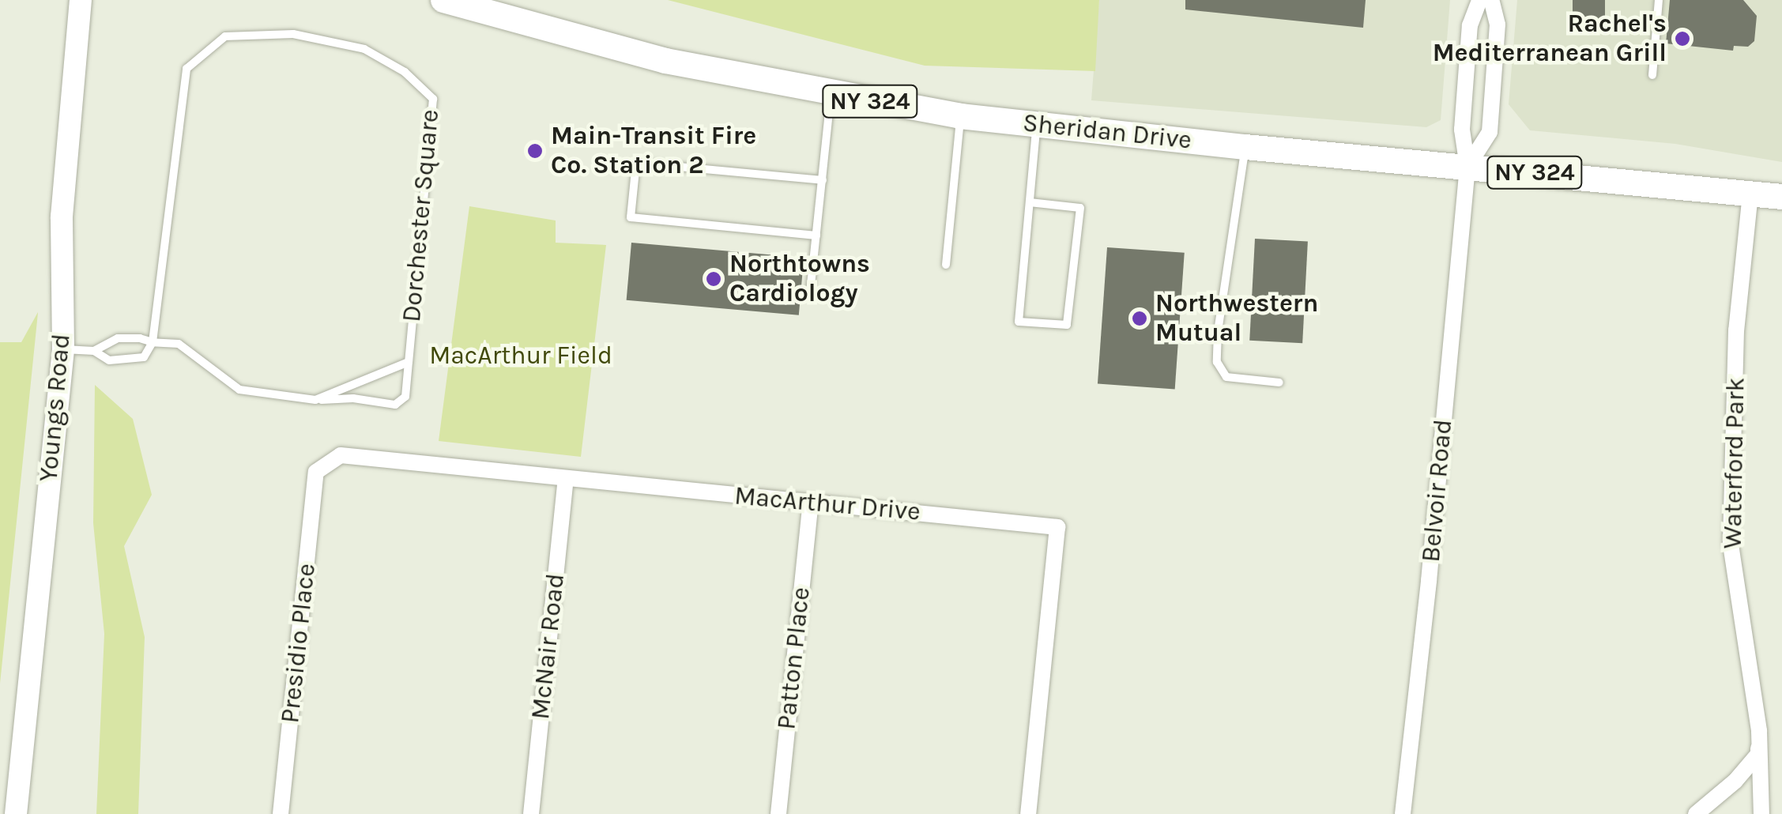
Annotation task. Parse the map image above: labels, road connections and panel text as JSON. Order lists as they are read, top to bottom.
{
  "streets": {
    "main road": ["NY 324", "Sheridan Drive"],
    "street": [
      "Youngs Road",
      "Waterford Park",
      "Belvoir Road",
      "MacArthur Drive",
      "Presidio Place",
      "McNair Road",
      "Patton Place"
    ],
    "lane": ["Dorchester Square"]
  },
  "crossings": [
    ["Sheridan Drive", "Waterford Park"],
    ["Sheridan Drive", "Belvoir Road"],
    ["Dorchester Square", "Youngs Road"],
    ["MacArthur Drive", "Presidio Place"],
    ["MacArthur Drive", "McNair Road"],
    ["MacArthur Drive", "Patton Place"]
  ],
  "parks": ["MacArthur Field"],
  "places": [
    "Rachel's Mediterranean Grill",
    "Main-Transit Fire Co. Station 2",
    "Northtowns Cardiology",
    "Northwestern Mutual"
  ]
}
